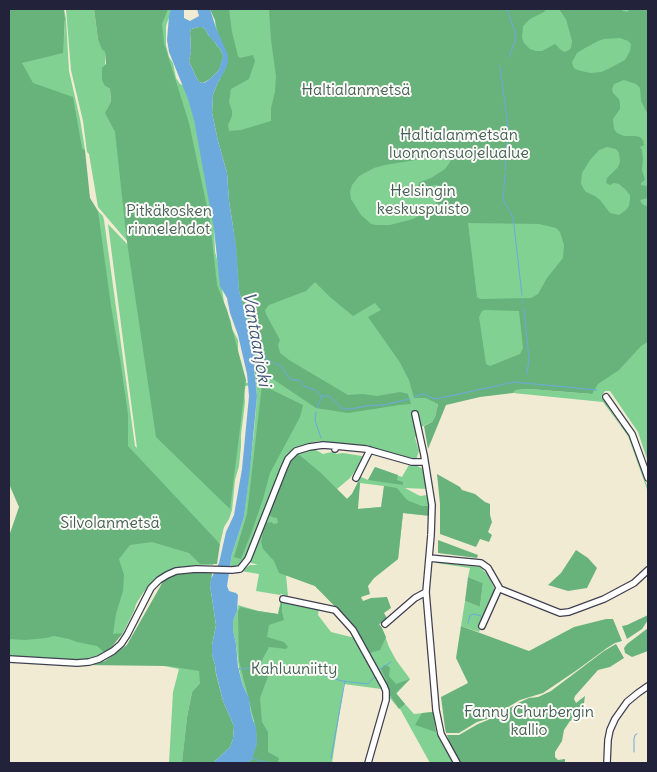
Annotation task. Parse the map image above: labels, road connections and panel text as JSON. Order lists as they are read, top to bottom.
{
  "water": ["Vantaanjoki"],
  "parks": [
    "Haltialanmetsä",
    "Haltialanmetsän luonnonsuojelualue",
    "Helsingin keskuspuisto",
    "Pitkäkosken rinnelehdot",
    "Silvolanmetsä",
    "Kahluuniitty",
    "Fanny Churbergin kallio"
  ]
}
